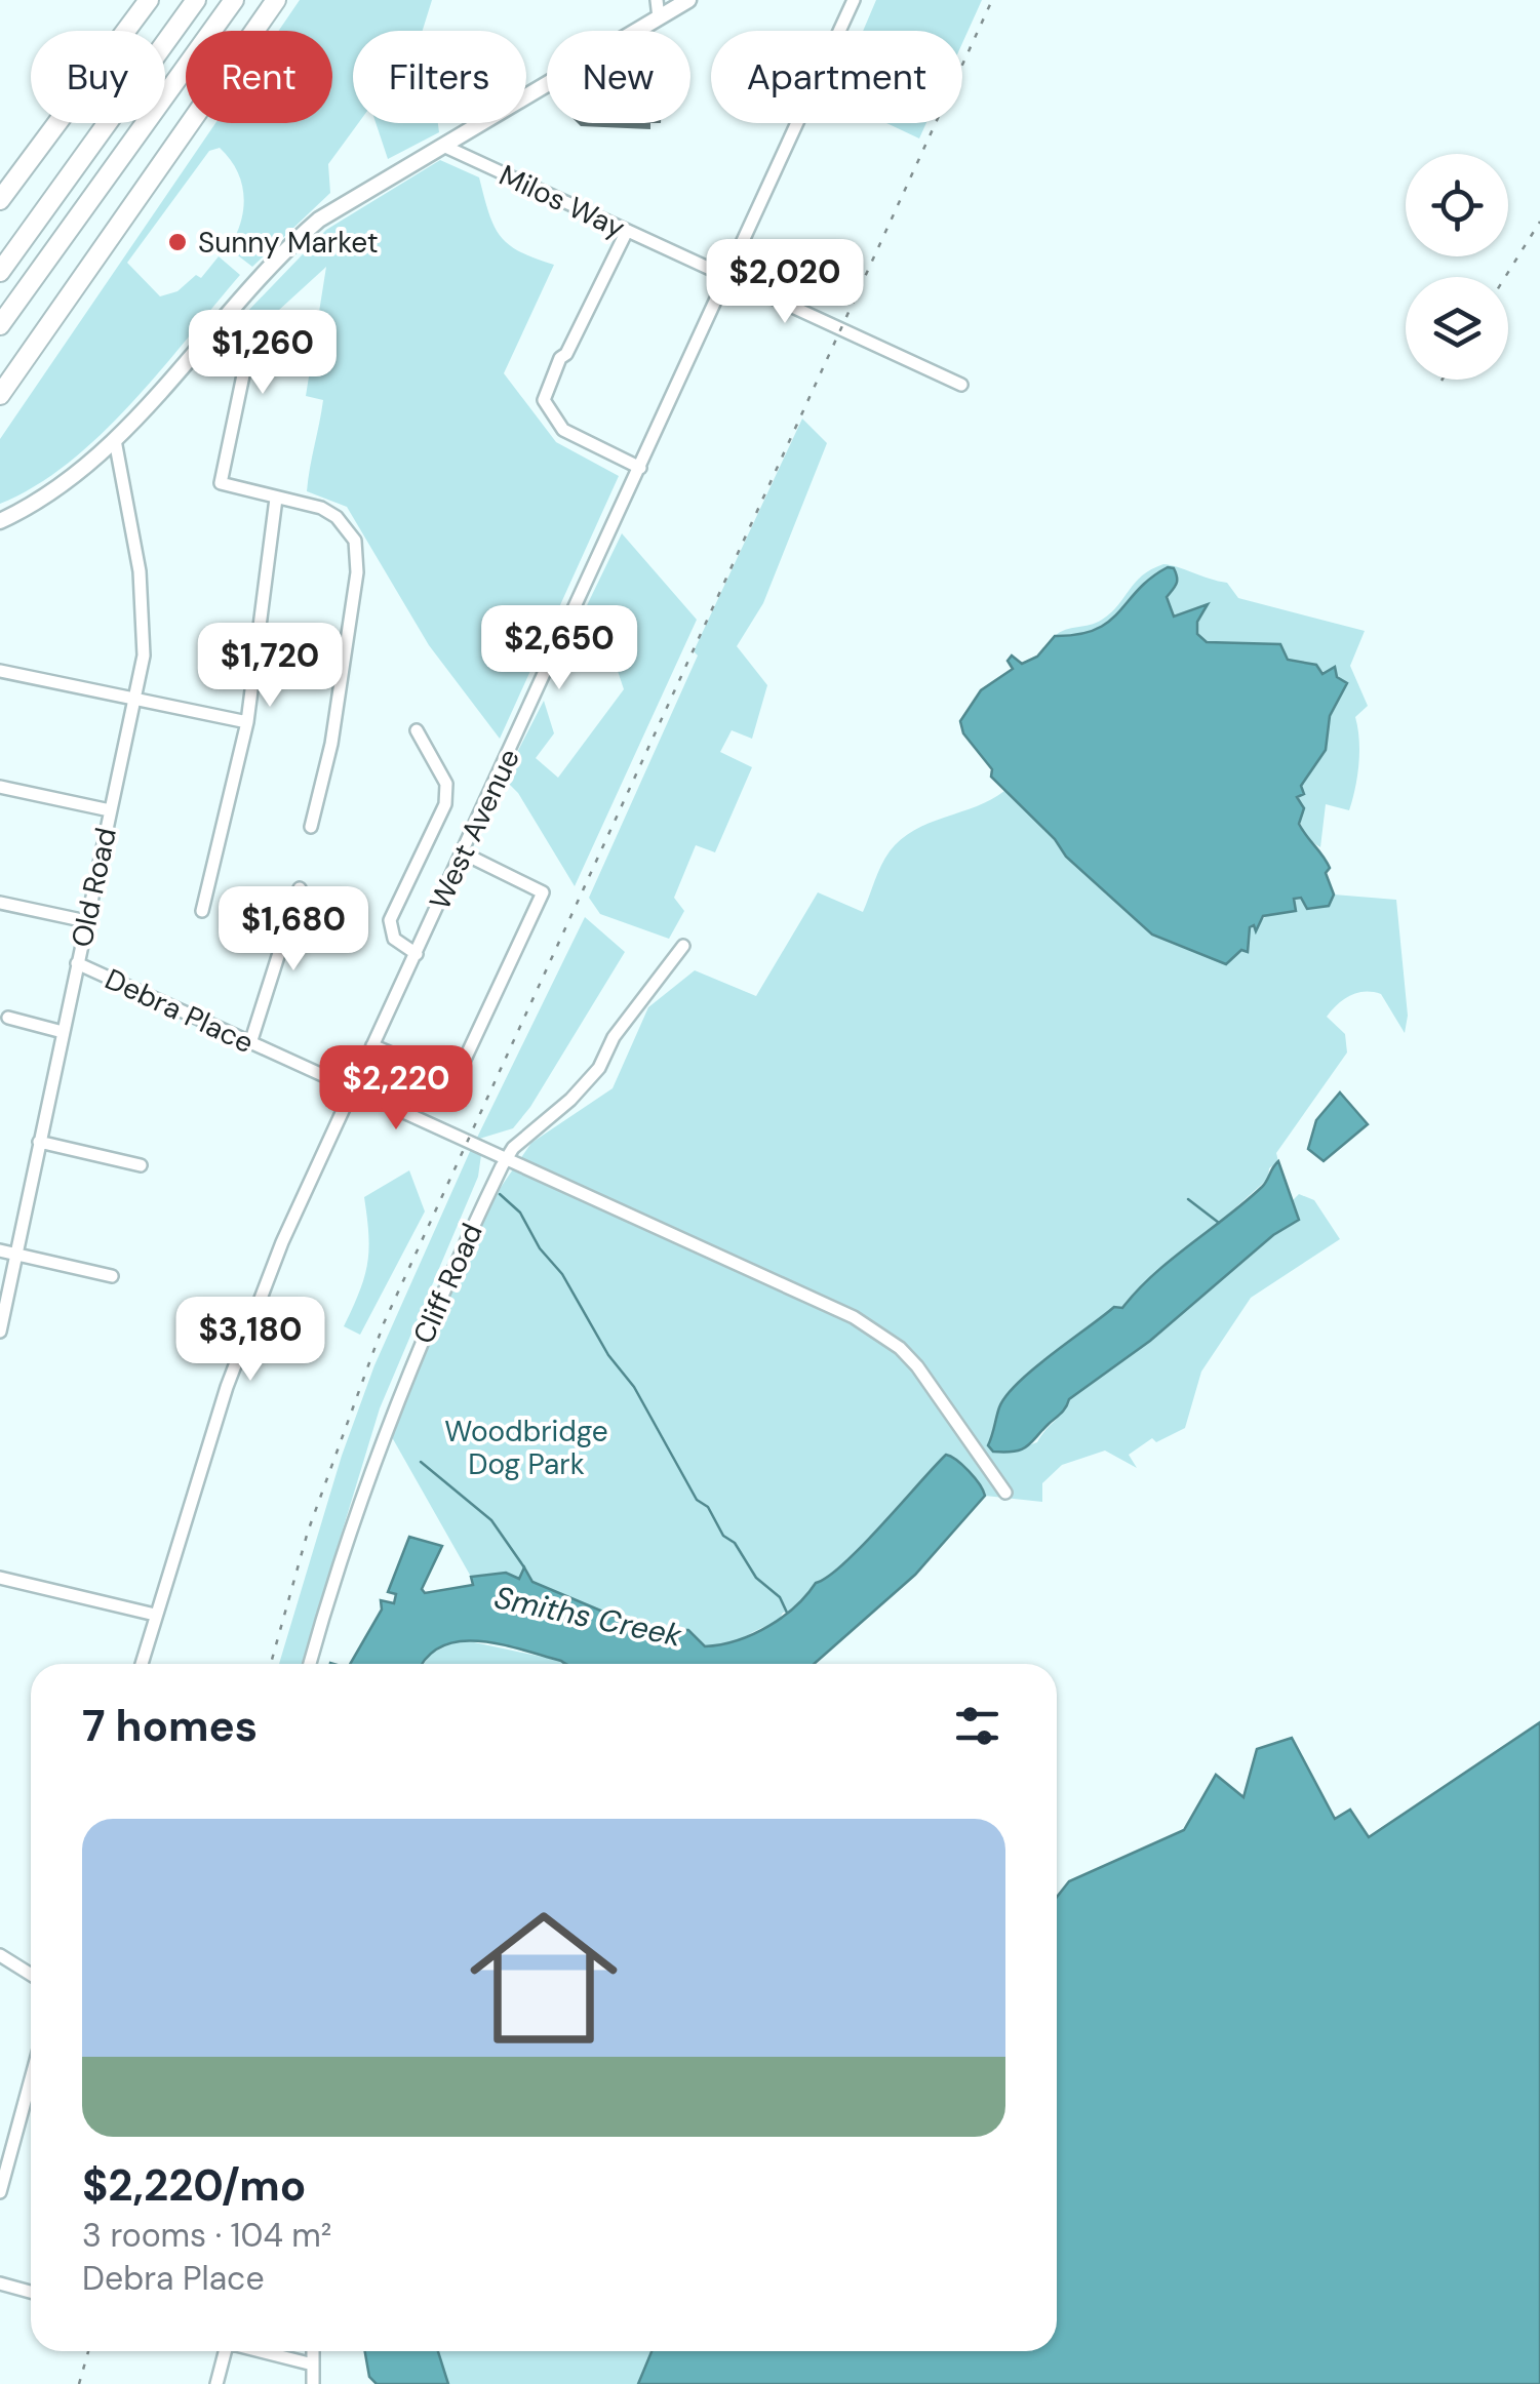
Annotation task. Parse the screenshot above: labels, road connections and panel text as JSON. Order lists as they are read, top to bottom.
{
  "streets": {
    "street": [
      "Milos Way",
      "West Avenue",
      "Old Road",
      "Debra Place",
      "Cliff Road"
    ]
  },
  "crossings": [
    ["Milos Way", "West Avenue"],
    ["West Avenue", "Debra Place"],
    ["Old Road", "Debra Place"],
    ["Debra Place", "Cliff Road"]
  ],
  "water": ["Smiths Creek"],
  "parks": ["Woodbridge Dog Park"],
  "places": ["Sunny Market"],
  "page": {
    "chip": [
      "Buy",
      "Rent",
      "Filters",
      "New",
      "Apartment"
    ],
    "price": [
      "$2,020",
      "$1,260",
      "$2,650",
      "$1,720",
      "$1,680",
      "$2,220",
      "$3,180"
    ],
    "heading": "7 homes",
    "list": [
      {
        "name": "$2,220/mo",
        "note": "3 rooms · 104 m² · Debra Place"
      }
    ]
  }
}
